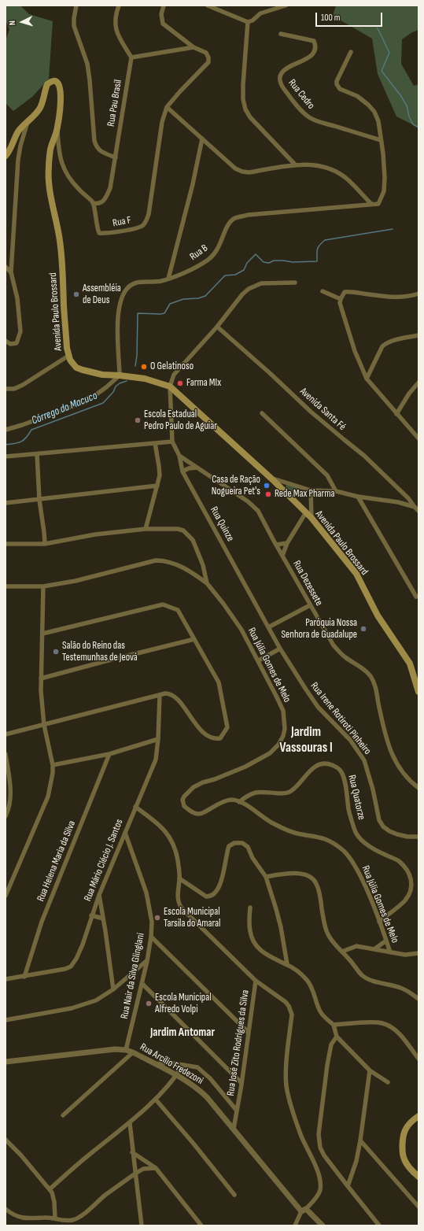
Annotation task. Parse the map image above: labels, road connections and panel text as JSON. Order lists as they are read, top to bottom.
{
  "streets": {
    "main road": ["Avenida Paulo Brossard"],
    "street": [
      "Rua Cedro",
      "Rua Pau Brasil",
      "Rua F",
      "Rua B",
      "Avenida Santa Fé",
      "Rua Quinze",
      "Rua Dezessete",
      "Rua Júlia Gomes de Melo",
      "Rua Irene Rotiroti Pinheiro",
      "Rua Quatorze",
      "Rua Mário Clécio J. Santos",
      "Rua Helena Maria da Silva",
      "Rua Nair da Silva Glinglani",
      "Rua José Zito Rodrigues da Silva",
      "Rua Arcílio Fredezoni"
    ]
  },
  "crossings": [
    ["Rua Pau Brasil", "Rua F"],
    ["Rua B", "Avenida Paulo Brossard"],
    ["Avenida Paulo Brossard", "Rua Quinze"],
    ["Rua Quinze", "Rua Dezessete"],
    ["Rua Quinze", "Rua Irene Rotiroti Pinheiro"],
    ["Rua Júlia Gomes de Melo", "Rua Quatorze"],
    ["Rua Mário Clécio J. Santos", "Rua Helena Maria da Silva"],
    ["Rua Mário Clécio J. Santos", "Rua Nair da Silva Glinglani"],
    ["Rua Mário Clécio J. Santos", "Rua José Zito Rodrigues da Silva"],
    ["Rua Nair da Silva Glinglani", "Rua Arcílio Fredezoni"],
    ["Rua José Zito Rodrigues da Silva", "Rua Arcílio Fredezoni"]
  ],
  "districts": ["Jardim Vassouras I", "Jardim Antomar"],
  "water": ["Córrego do Macuco"],
  "places": [
    "Assembléia de Deus",
    "O Gelatinoso",
    "Farma MIx",
    "Escola Estadual Pedro Paulo de Aguiar",
    "Casa de Ração Nogueira Pet's",
    "Rede Max Pharma",
    "Paróquia Nossa Senhora de Guadalupe",
    "Salão do Reino das Testemunhas de Jeová",
    "Escola Municipal Tarsila do Amaral",
    "Escola Municipal Alfredo Volpi"
  ],
  "scale_bar": "100 m",
  "north": "left"
}
